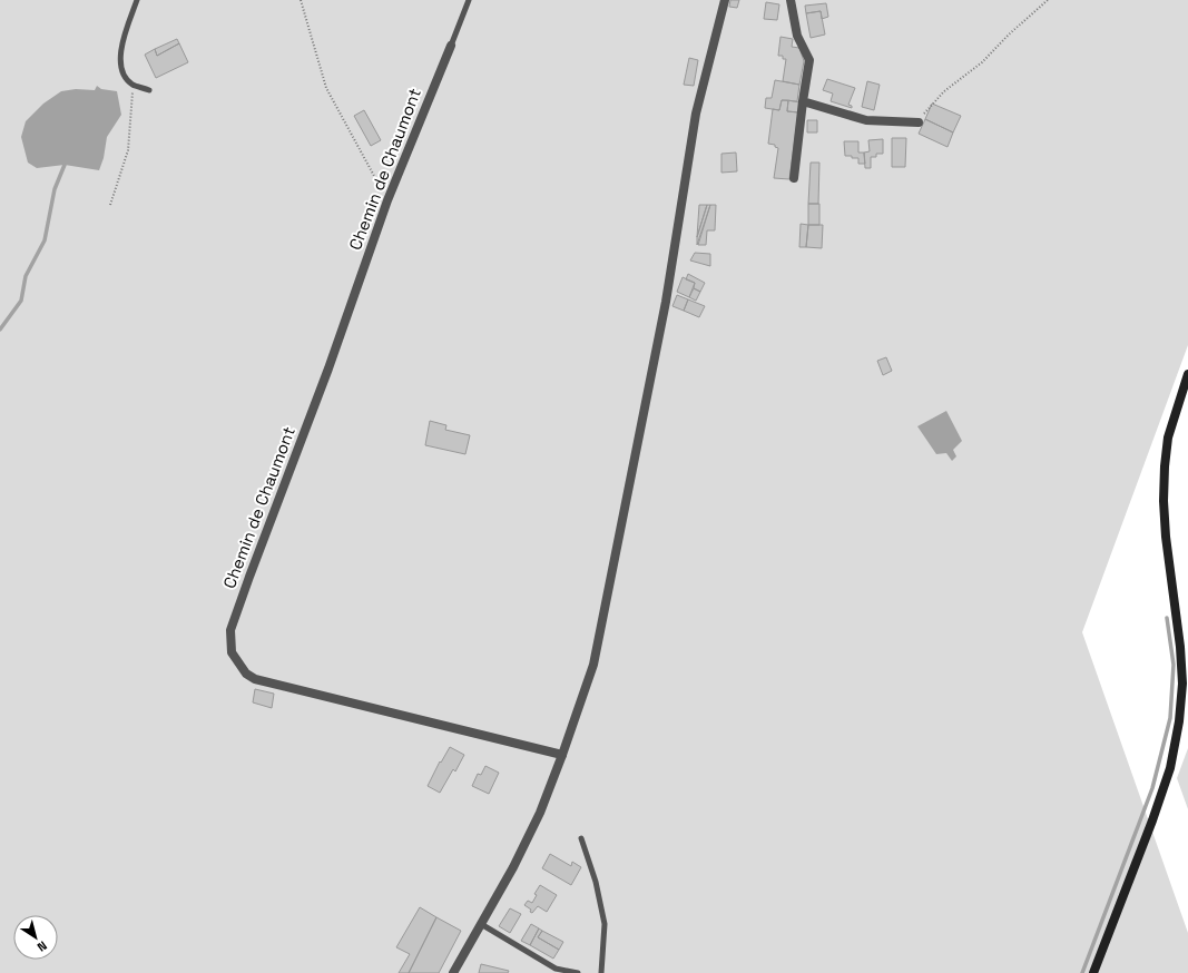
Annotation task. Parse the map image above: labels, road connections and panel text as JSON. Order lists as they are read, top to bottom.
{
  "streets": {
    "street": ["Chemin de Chaumont"]
  },
  "north": "bottom right"
}
